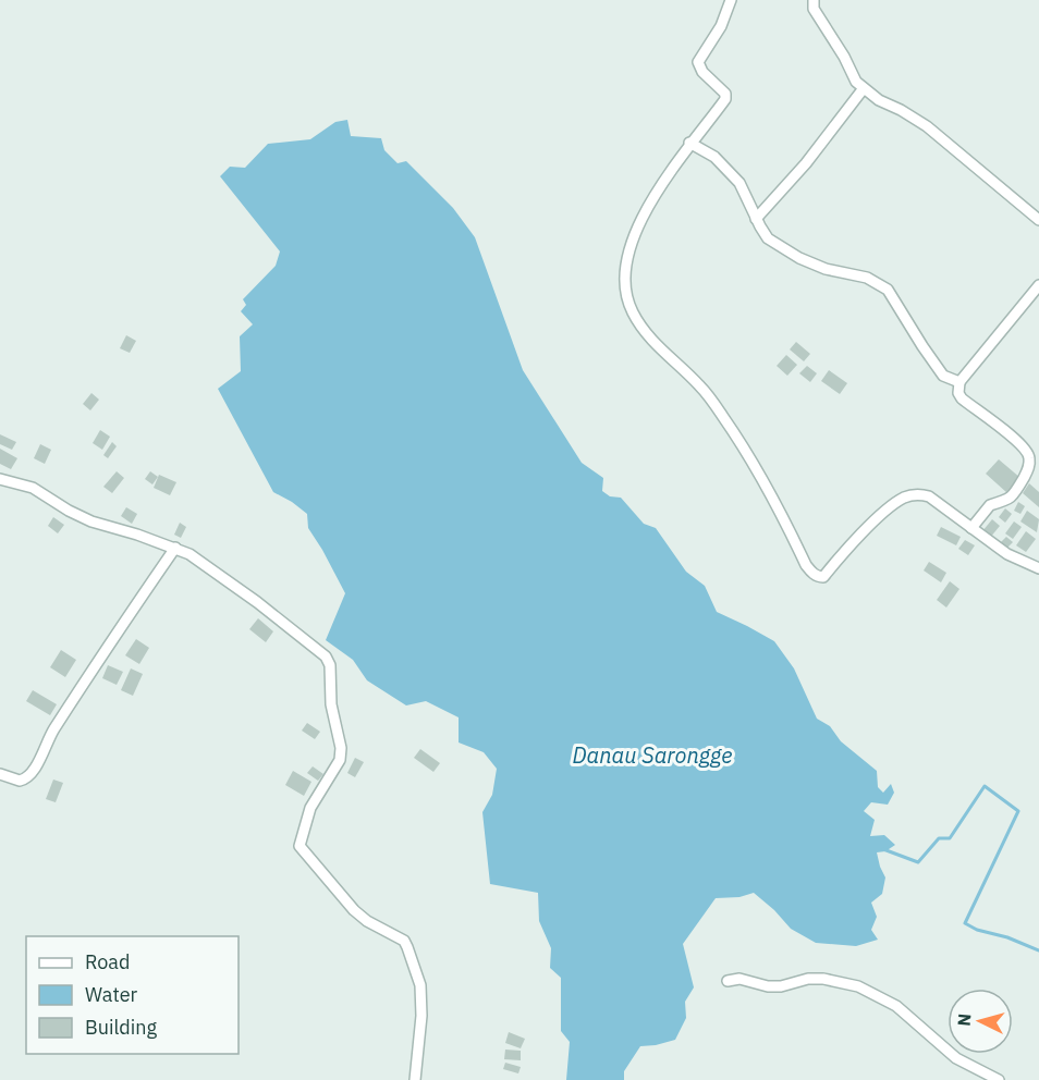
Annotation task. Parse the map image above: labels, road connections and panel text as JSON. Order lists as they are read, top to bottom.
{
  "water": ["Danau Sarongge"],
  "legend": ["Road", "Water", "Building"],
  "north": "left"
}
